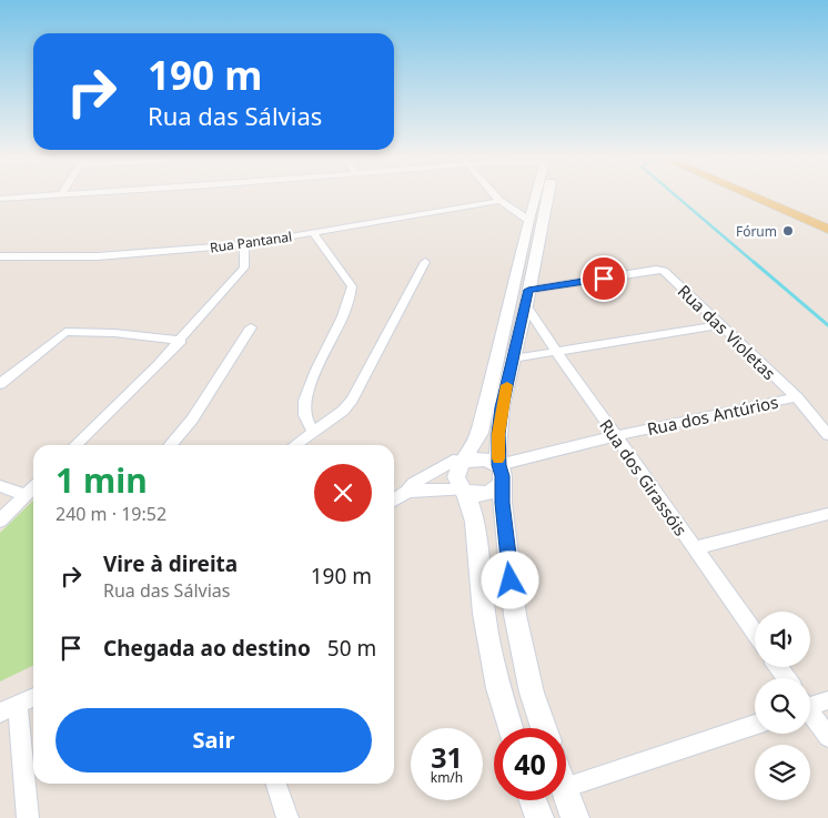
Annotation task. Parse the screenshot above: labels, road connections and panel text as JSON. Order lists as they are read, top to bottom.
{
  "streets": {
    "street": [
      "Rua Pantanal",
      "Rua das Violetas",
      "Rua dos Antúrios",
      "Rua dos Girassóis"
    ]
  },
  "crossings": [
    ["Rua das Violetas", "Rua dos Antúrios"],
    ["Rua das Violetas", "Rua dos Girassóis"],
    ["Rua dos Antúrios", "Rua dos Girassóis"]
  ],
  "places": ["Fórum"],
  "page": {
    "turn": ["190 m", "Rua das Sálvias"],
    "heading": ["1 min", "240 m · 19:52"],
    "list": [
      {
        "name": "Vire à direita",
        "note": "Rua das Sálvias",
        "value": "190 m"
      },
      {
        "name": "Chegada ao destino",
        "value": "50 m"
      }
    ],
    "buttons": "Sair",
    "speed": "31 km/h",
    "limit": "40"
  }
}
